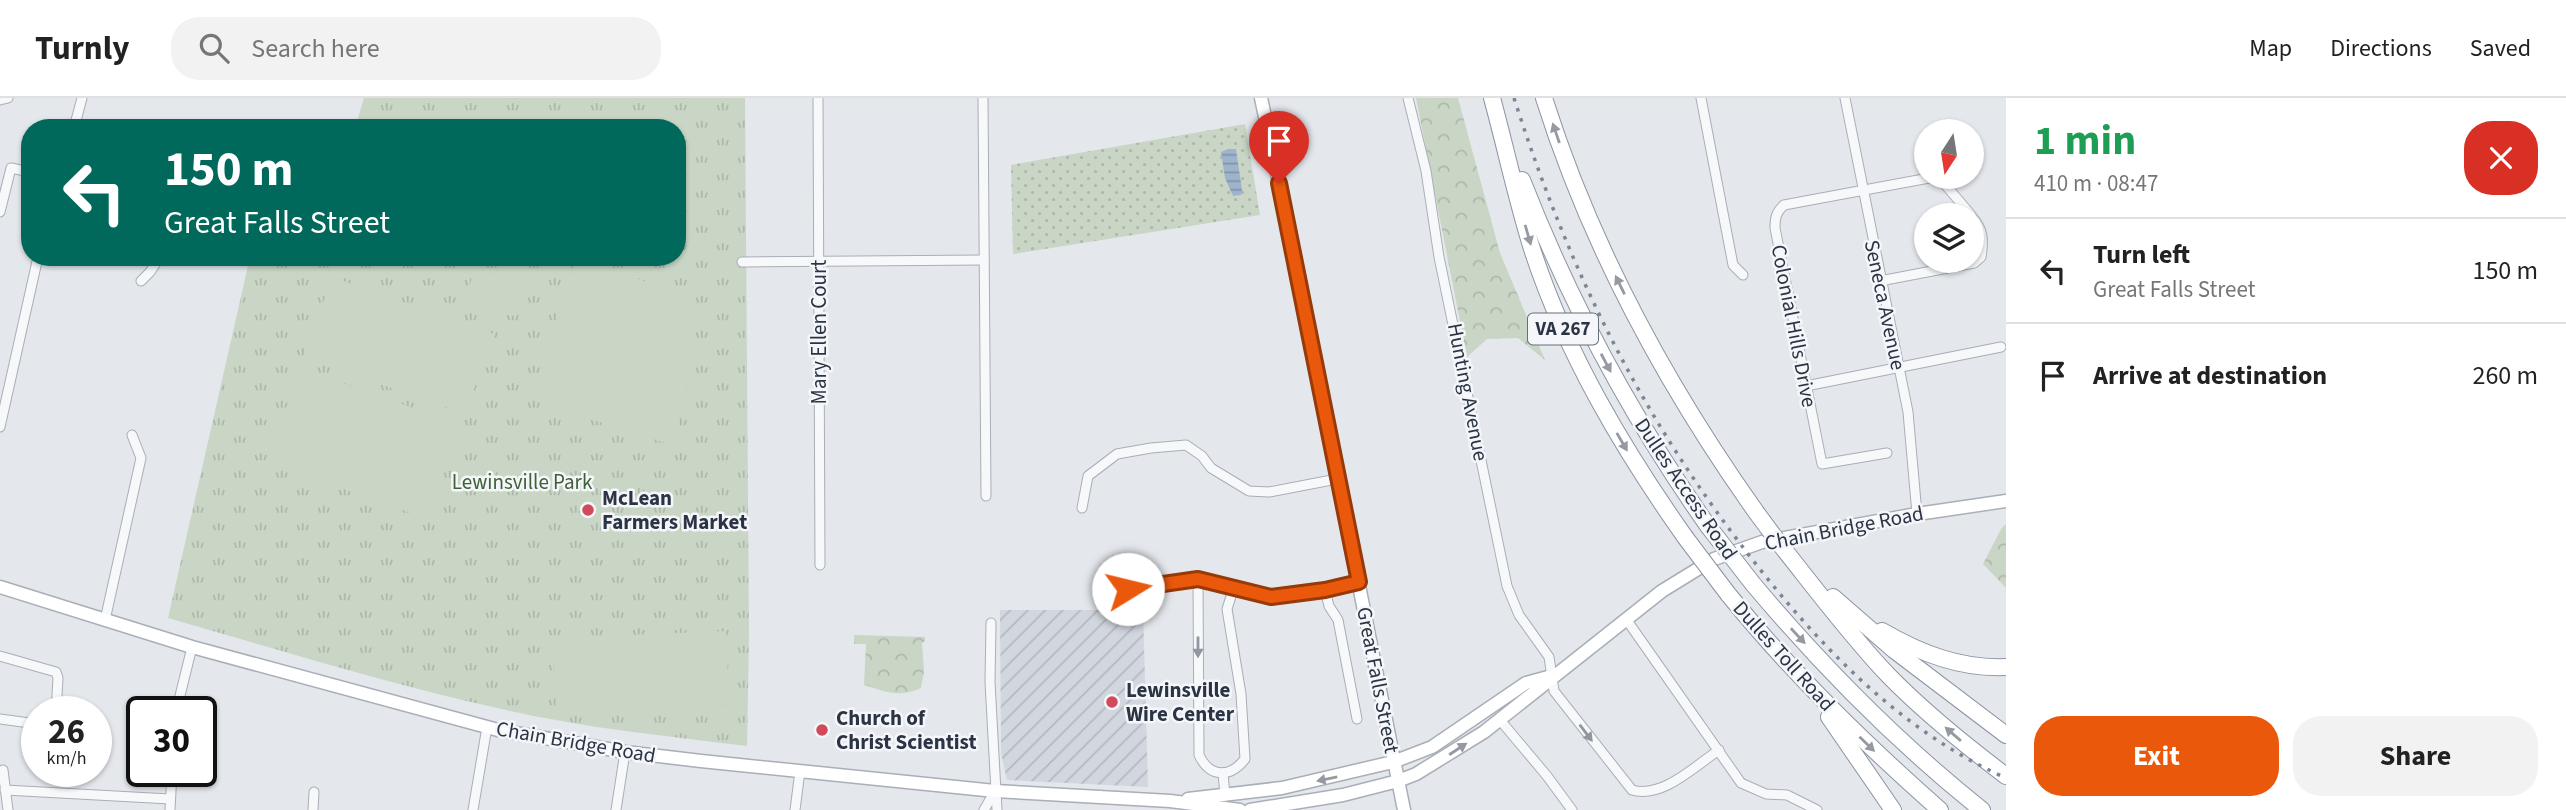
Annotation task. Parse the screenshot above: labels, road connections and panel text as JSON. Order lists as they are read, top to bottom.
{
  "streets": {
    "highway": ["VA 267", "Dulles Access Road", "Dulles Toll Road"],
    "main road": ["Chain Bridge Road", "Great Falls Street"],
    "street": [
      "Seneca Avenue",
      "Colonial Hills Drive",
      "Mary Ellen Court",
      "Hunting Avenue"
    ]
  },
  "crossings": [
    ["Seneca Avenue", "Colonial Hills Drive"],
    ["Seneca Avenue", "Chain Bridge Road"],
    ["Hunting Avenue", "Chain Bridge Road"],
    ["Dulles Access Road", "Dulles Toll Road"],
    ["Chain Bridge Road", "Great Falls Street"]
  ],
  "parks": ["Lewinsville Park"],
  "places": ["McLean Farmers Market", "Lewinsville Wire Center", "Church of Christ Scientist"],
  "north": "bottom",
  "page": {
    "header": "Turnly",
    "search": "Search here",
    "nav": ["Map", "Directions", "Saved"],
    "heading": ["1 min", "410 m · 08:47"],
    "turn": ["150 m", "Great Falls Street"],
    "list": [
      {
        "name": "Turn left",
        "note": "Great Falls Street",
        "value": "150 m"
      },
      {
        "name": "Arrive at destination",
        "value": "260 m"
      }
    ],
    "speed": "26 km/h",
    "limit": "30",
    "buttons": ["Exit", "Share"]
  }
}
